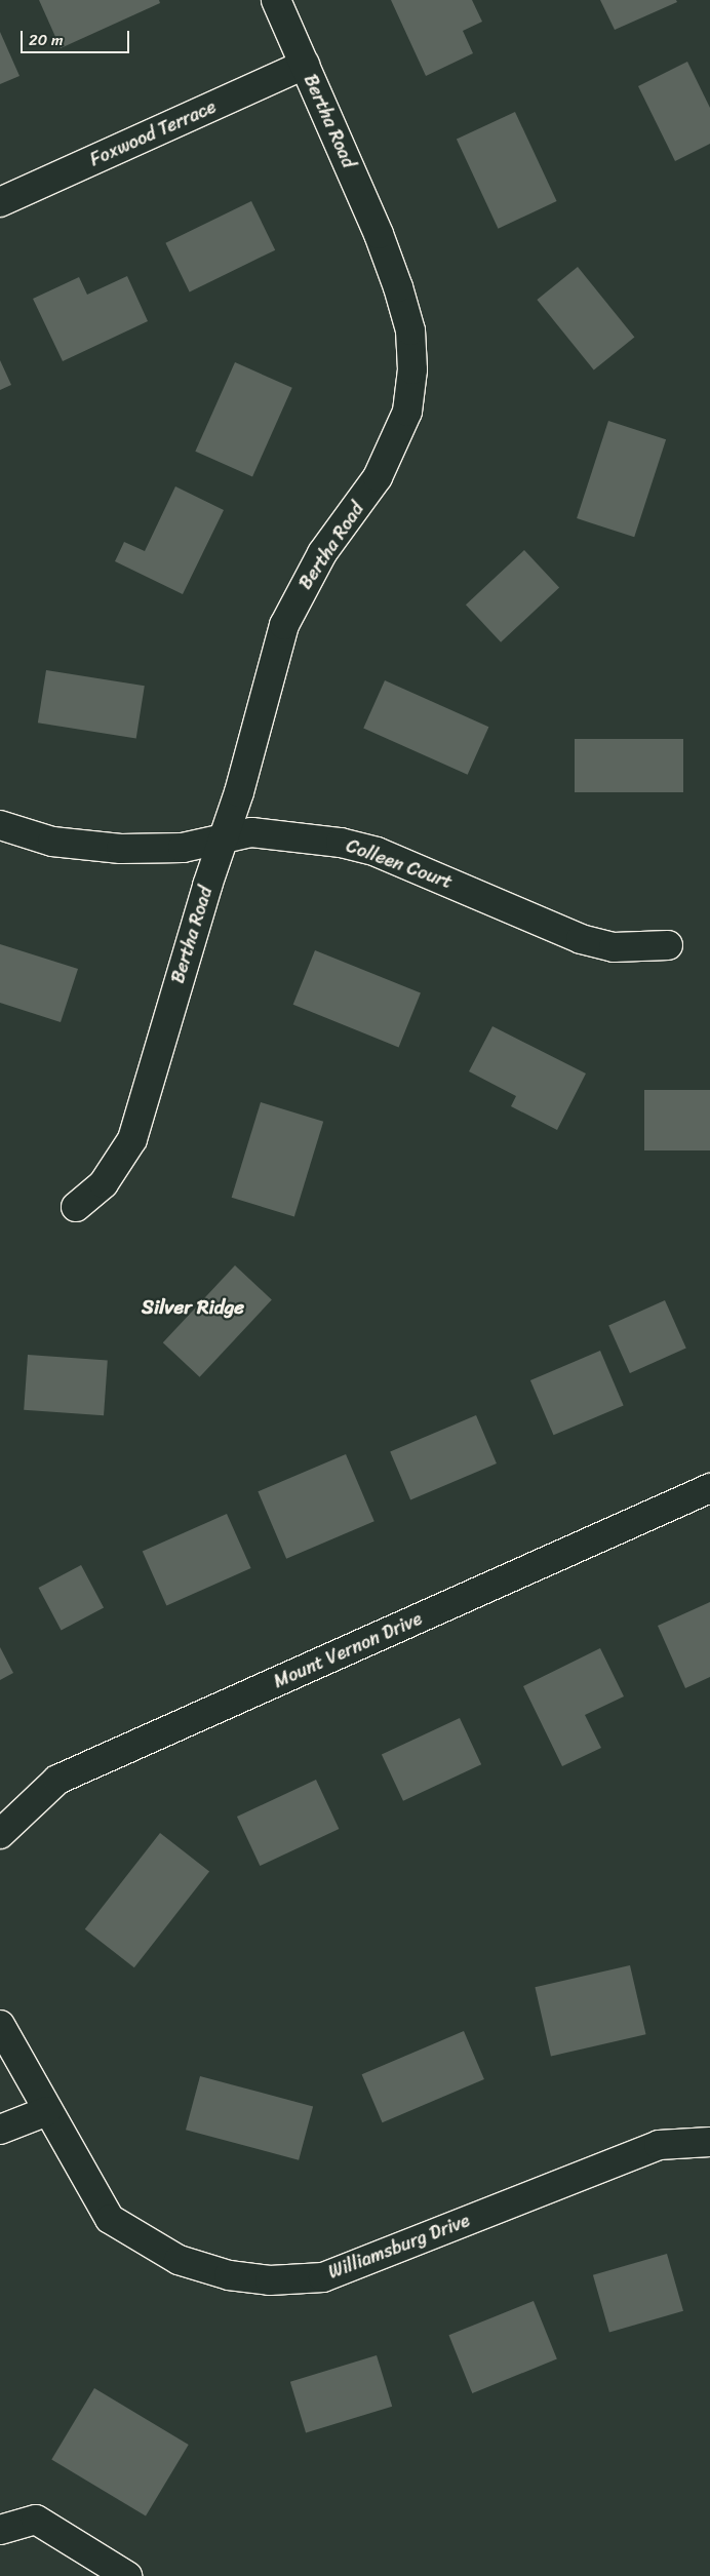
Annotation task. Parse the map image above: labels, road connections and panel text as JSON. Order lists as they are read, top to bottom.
{
  "streets": {
    "street": [
      "Bertha Road",
      "Foxwood Terrace",
      "Colleen Court",
      "Mount Vernon Drive",
      "Williamsburg Drive"
    ]
  },
  "crossings": [
    ["Bertha Road", "Foxwood Terrace"],
    ["Bertha Road", "Colleen Court"]
  ],
  "districts": ["Silver Ridge"],
  "scale_bar": "20 m"
}
